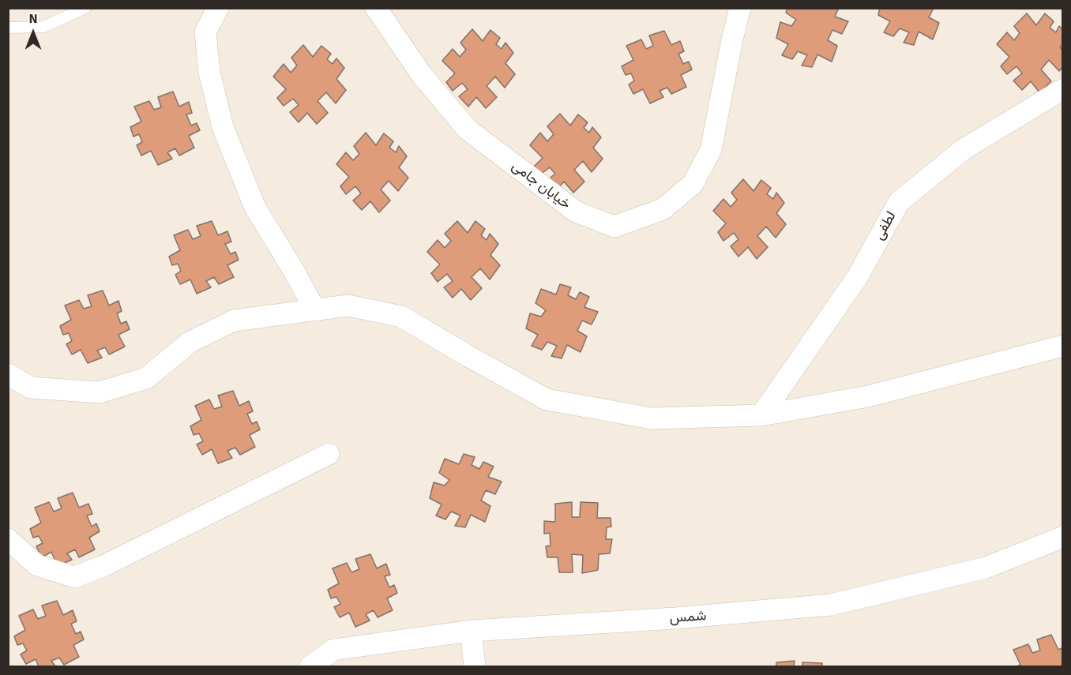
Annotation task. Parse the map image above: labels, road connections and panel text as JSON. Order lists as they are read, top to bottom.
{
  "streets": {
    "street": ["خیابان جامی", "لطفی", "شمس"]
  },
  "north": "top"
}
